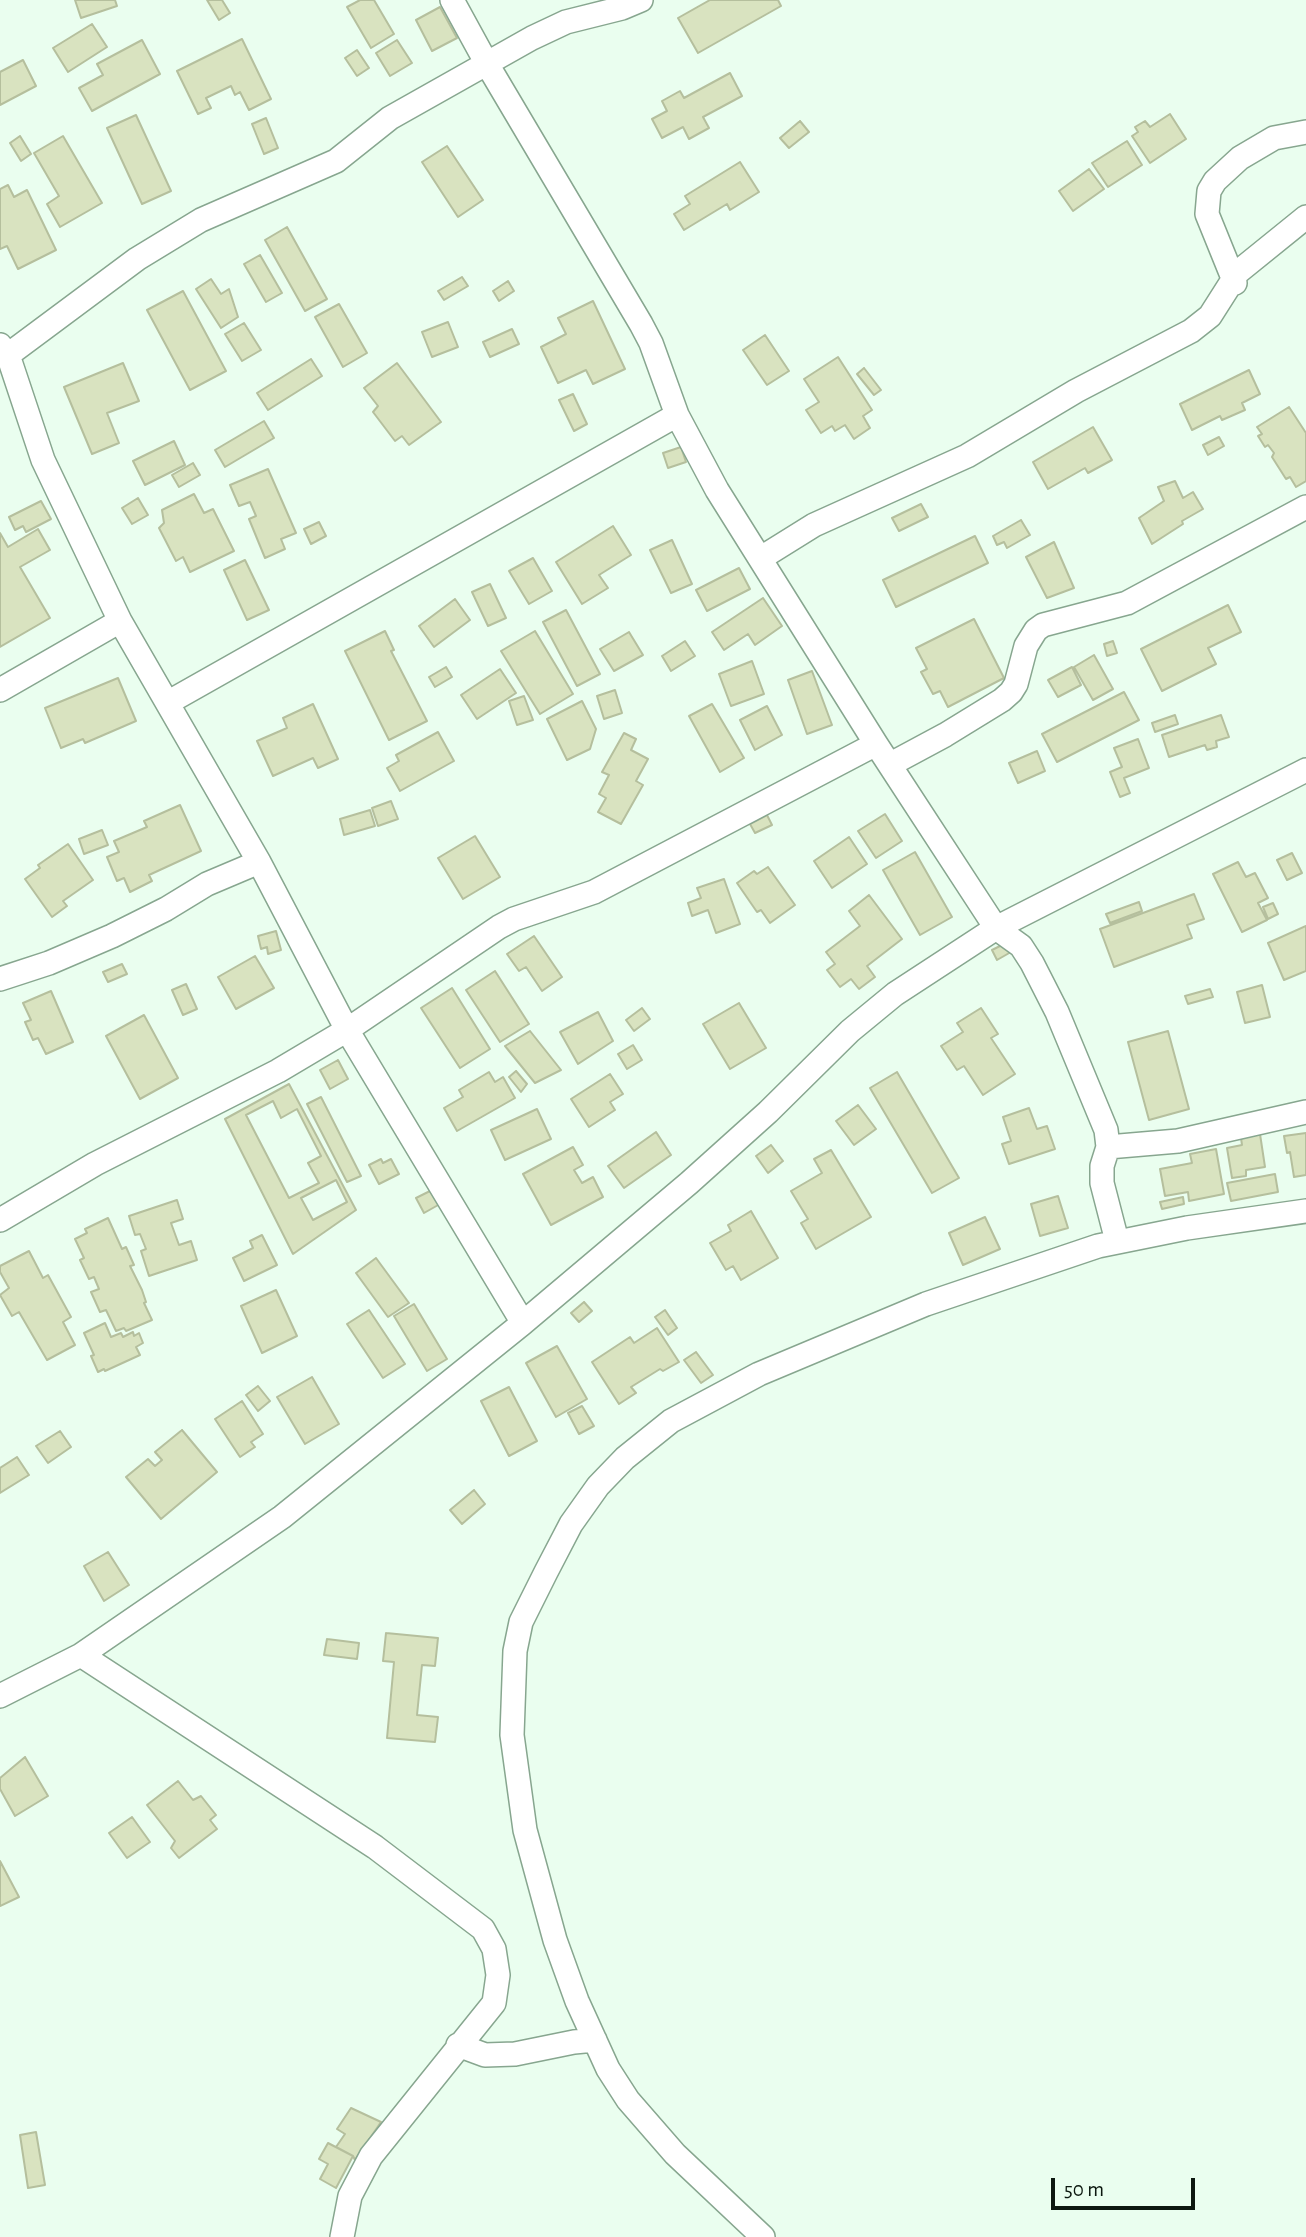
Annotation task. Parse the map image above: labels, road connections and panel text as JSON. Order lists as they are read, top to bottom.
{
  "scale_bar": "50 m"
}
